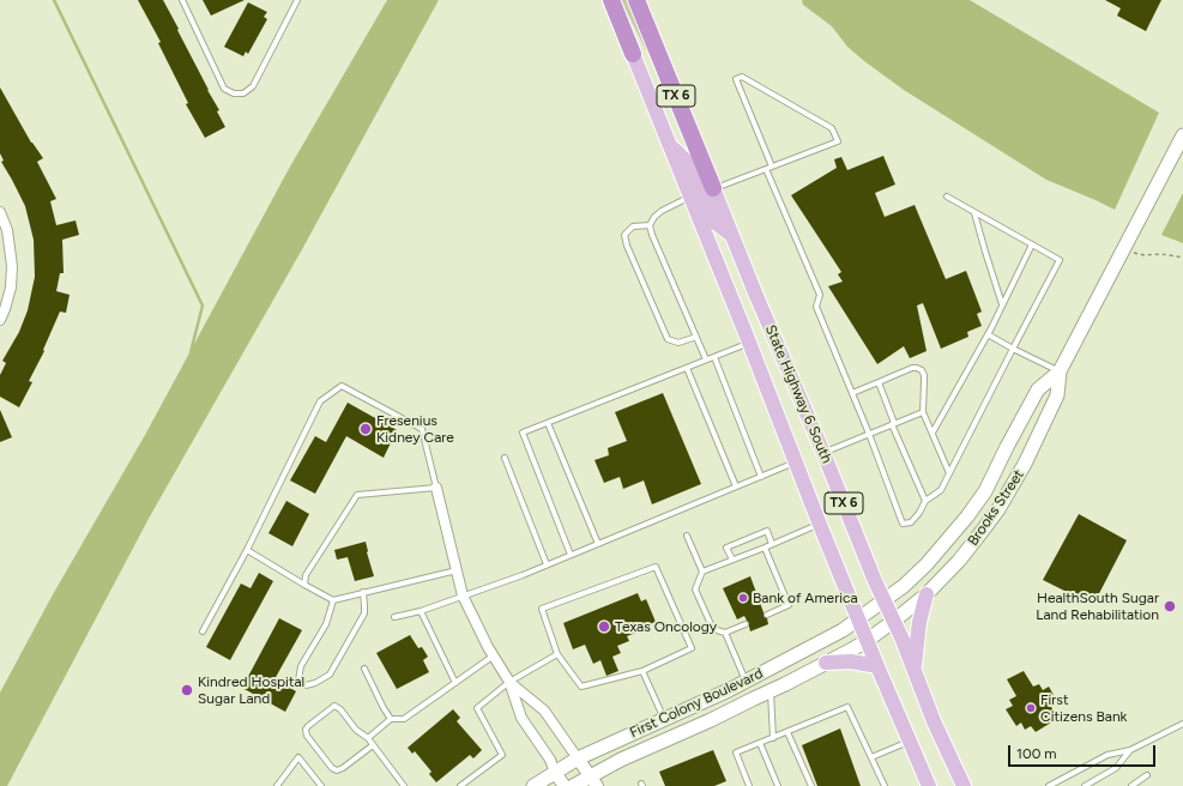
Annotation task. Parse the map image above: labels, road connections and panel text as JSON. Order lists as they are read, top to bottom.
{
  "streets": {
    "highway": ["TX 6", "State Highway 6 South"],
    "main road": ["Brooks Street", "First Colony Boulevard"]
  },
  "crossings": [
    ["State Highway 6 South", "Brooks Street"],
    ["State Highway 6 South", "First Colony Boulevard"],
    ["Brooks Street", "First Colony Boulevard"]
  ],
  "places": [
    "Fresenius Kidney Care",
    "Bank of America",
    "HealthSouth Sugar Land Rehabilitation",
    "Texas Oncology",
    "Kindred Hospital Sugar Land",
    "First Citizens Bank"
  ],
  "scale_bar": "100 m"
}
